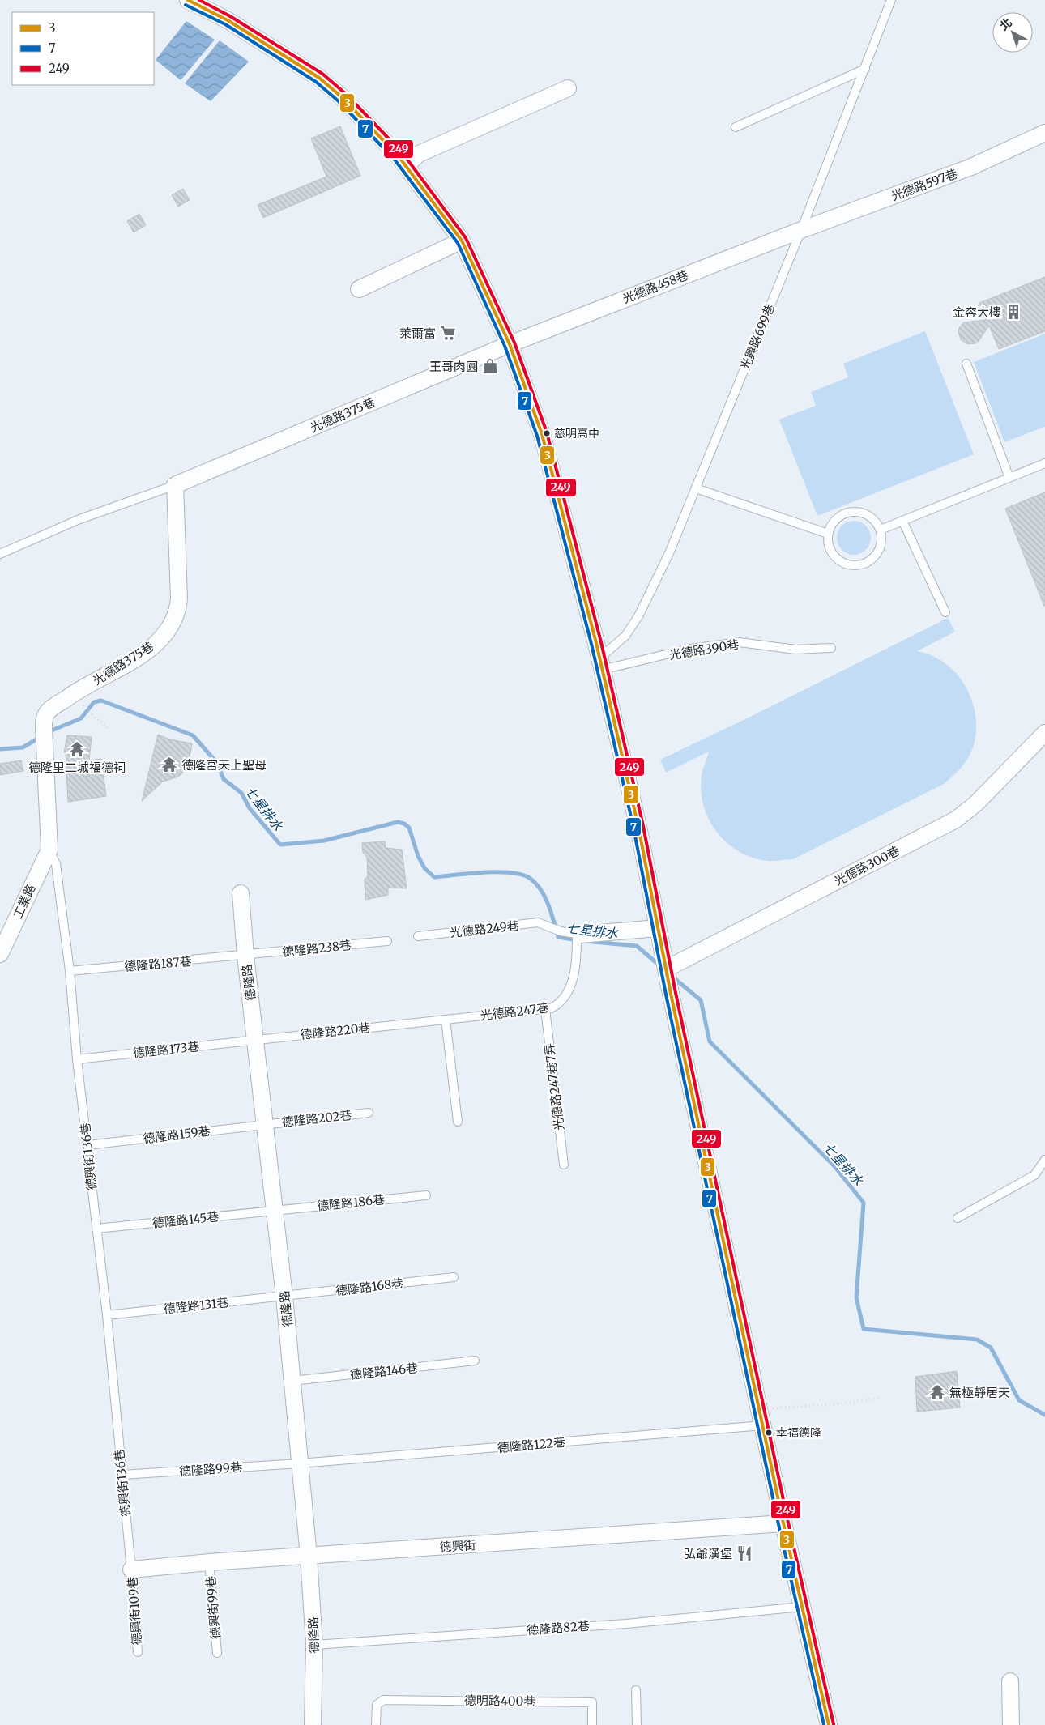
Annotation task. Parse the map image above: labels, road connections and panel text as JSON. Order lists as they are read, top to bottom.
{
  "streets": {
    "street": [
      "光德路597巷",
      "光德路458巷",
      "光德路375巷",
      "光德路300巷",
      "工業路",
      "德隆路",
      "德興街136巷",
      "德興街"
    ],
    "lane": [
      "光興路699巷",
      "光德路390巷",
      "光德路249巷",
      "德隆路238巷",
      "德隆路187巷",
      "光德路247巷",
      "德隆路220巷",
      "德隆路173巷",
      "光德路247巷7弄",
      "德隆路202巷",
      "德隆路159巷",
      "德隆路186巷",
      "德隆路145巷",
      "德隆路168巷",
      "德隆路131巷",
      "德隆路146巷",
      "德隆路122巷",
      "德隆路99巷",
      "德興街99巷",
      "德興街109巷",
      "德隆路82巷",
      "德明路400巷"
    ]
  },
  "crossings": [
    ["光德路597巷", "光德路458巷"],
    ["光德路597巷", "光興路699巷"],
    ["光德路458巷", "光興路699巷"],
    ["光德路458巷", "光德路375巷"],
    ["光興路699巷", "光德路390巷"],
    ["光德路375巷", "德興街136巷"],
    ["工業路", "德興街136巷"],
    ["光德路249巷", "光德路247巷"],
    ["德隆路238巷", "德隆路187巷"],
    ["德隆路238巷", "德隆路"],
    ["德隆路187巷", "德隆路"],
    ["德隆路187巷", "德興街136巷"],
    ["德隆路", "德隆路220巷"],
    ["德隆路", "德隆路173巷"],
    ["德隆路", "德隆路202巷"],
    ["德隆路", "德隆路159巷"],
    ["德隆路", "德隆路186巷"],
    ["德隆路", "德隆路145巷"],
    ["德隆路", "德隆路168巷"],
    ["德隆路", "德隆路131巷"],
    ["德隆路", "德隆路146巷"],
    ["德隆路", "德隆路122巷"],
    ["德隆路", "德隆路99巷"],
    ["德隆路", "德興街"],
    ["德隆路", "德隆路82巷"],
    ["光德路247巷", "德隆路220巷"],
    ["光德路247巷", "光德路247巷7弄"],
    ["德隆路220巷", "德隆路173巷"],
    ["德隆路173巷", "德興街136巷"],
    ["德隆路202巷", "德隆路159巷"],
    ["德隆路159巷", "德興街136巷"],
    ["德興街136巷", "德隆路145巷"],
    ["德興街136巷", "德隆路131巷"],
    ["德興街136巷", "德隆路99巷"],
    ["德興街136巷", "德興街"],
    ["德興街136巷", "德興街109巷"],
    ["德隆路186巷", "德隆路145巷"],
    ["德隆路168巷", "德隆路131巷"],
    ["德隆路122巷", "德隆路99巷"],
    ["德興街", "德興街99巷"],
    ["德興街", "德興街109巷"]
  ],
  "water": ["七星排水"],
  "places": {
    "building": ["金容大樓"],
    "supermarket": ["萊爾富"],
    "shop": ["王哥肉圓"],
    "other": ["慈明高中", "幸福德隆"],
    "temple": ["德隆里二城福德祠", "德隆宮天上聖母", "無極靜居天"],
    "restaurant": ["弘爺漢堡"]
  },
  "lines": ["transit line 3", "transit line 249", "transit line 7"],
  "legend": ["3", "7", "249"],
  "north": "top left"
}
